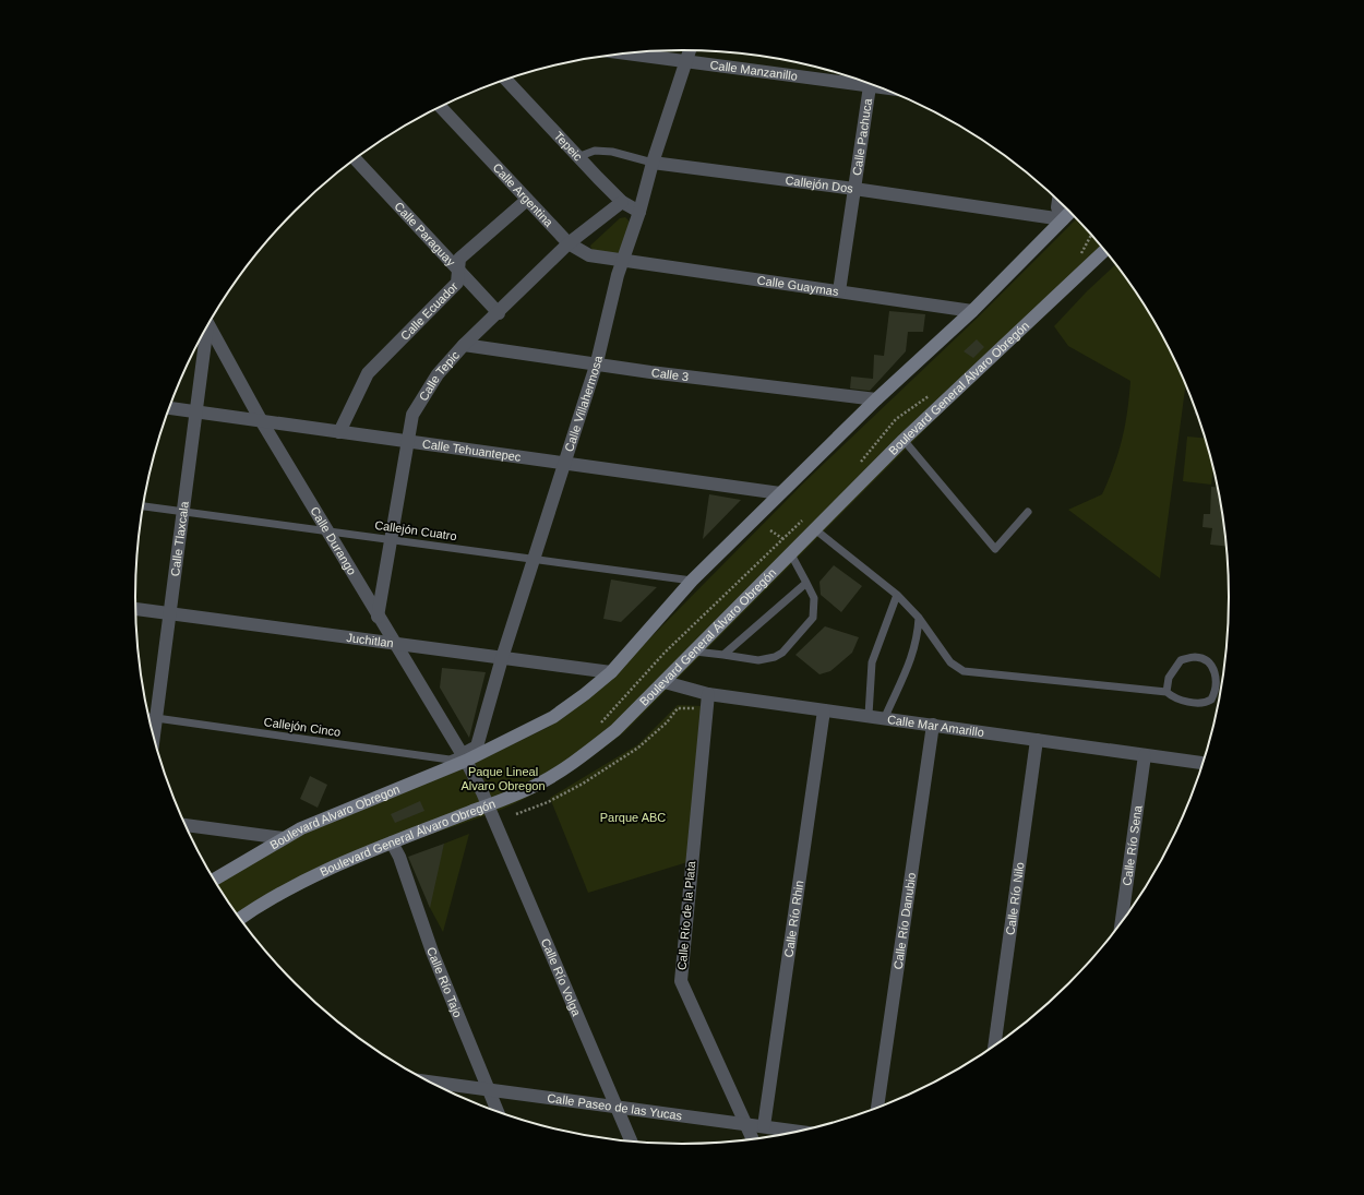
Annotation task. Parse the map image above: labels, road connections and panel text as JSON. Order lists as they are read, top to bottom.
{
  "streets": {
    "main road": ["Boulevard General Álvaro Obregón", "Boulevard Alvaro Obregon"],
    "street": [
      "Calle Manzanillo",
      "Calle Pachuca",
      "Tepeic",
      "Callejón Dos",
      "Calle Argentina",
      "Calle Paraguay",
      "Calle Guaymas",
      "Calle Ecuador",
      "Calle 3",
      "Calle Tepic",
      "Calle Villahermosa",
      "Calle Tehuantepec",
      "Calle Tlaxcala",
      "Calle Durango",
      "Juchitlan",
      "Calle Mar Amarillo",
      "Calle Río Sena",
      "Calle Río Nilo",
      "Calle Río de la Plata",
      "Calle Río Rhin",
      "Calle Río Danubio",
      "Calle Río Volga",
      "Calle Río Tajo",
      "Calle Paseo de las Yucas"
    ],
    "lane": ["Callejón Cuatro", "Callejón Cinco"]
  },
  "crossings": [
    ["Calle Manzanillo", "Calle Pachuca"],
    ["Calle Manzanillo", "Calle Villahermosa"],
    ["Calle Pachuca", "Callejón Dos"],
    ["Calle Pachuca", "Calle Guaymas"],
    ["Tepeic", "Callejón Dos"],
    ["Tepeic", "Calle Tepic"],
    ["Tepeic", "Calle Villahermosa"],
    ["Callejón Dos", "Calle Villahermosa"],
    ["Calle Argentina", "Calle Guaymas"],
    ["Calle Argentina", "Calle Ecuador"],
    ["Calle Argentina", "Calle Tepic"],
    ["Calle Argentina", "Calle Villahermosa"],
    ["Calle Paraguay", "Calle Ecuador"],
    ["Calle Paraguay", "Calle Tepic"],
    ["Calle Guaymas", "Calle Villahermosa"],
    ["Calle Ecuador", "Calle Tehuantepec"],
    ["Calle 3", "Calle Tepic"],
    ["Calle 3", "Calle Villahermosa"],
    ["Calle Tepic", "Calle Tehuantepec"],
    ["Calle Tepic", "Callejón Cuatro"],
    ["Calle Tepic", "Calle Durango"],
    ["Boulevard General Álvaro Obregón", "Calle Mar Amarillo"],
    ["Boulevard General Álvaro Obregón", "Calle Río Volga"],
    ["Boulevard General Álvaro Obregón", "Calle Río Tajo"],
    ["Calle Villahermosa", "Calle Tehuantepec"],
    ["Calle Villahermosa", "Callejón Cuatro"],
    ["Calle Villahermosa", "Calle Durango"],
    ["Calle Villahermosa", "Juchitlan"],
    ["Calle Villahermosa", "Callejón Cinco"],
    ["Calle Villahermosa", "Boulevard Alvaro Obregon"],
    ["Calle Villahermosa", "Calle Río Volga"],
    ["Calle Tehuantepec", "Calle Tlaxcala"],
    ["Calle Tehuantepec", "Calle Durango"],
    ["Callejón Cuatro", "Calle Tlaxcala"],
    ["Callejón Cuatro", "Calle Durango"],
    ["Calle Tlaxcala", "Juchitlan"],
    ["Calle Tlaxcala", "Callejón Cinco"],
    ["Calle Durango", "Juchitlan"],
    ["Calle Durango", "Callejón Cinco"],
    ["Calle Durango", "Boulevard Alvaro Obregon"],
    ["Calle Durango", "Calle Río Volga"],
    ["Calle Mar Amarillo", "Calle Río Sena"],
    ["Calle Mar Amarillo", "Calle Río Nilo"],
    ["Calle Mar Amarillo", "Calle Río de la Plata"],
    ["Calle Mar Amarillo", "Calle Río Rhin"],
    ["Calle Mar Amarillo", "Calle Río Danubio"],
    ["Callejón Cinco", "Boulevard Alvaro Obregon"],
    ["Callejón Cinco", "Calle Río Volga"],
    ["Boulevard Alvaro Obregon", "Calle Río Volga"],
    ["Calle Río de la Plata", "Calle Paseo de las Yucas"],
    ["Calle Río Rhin", "Calle Paseo de las Yucas"],
    ["Calle Río Volga", "Calle Paseo de las Yucas"],
    ["Calle Río Tajo", "Calle Paseo de las Yucas"]
  ],
  "parks": ["Paque Lineal Alvaro Obregon", "Parque ABC"]
}
